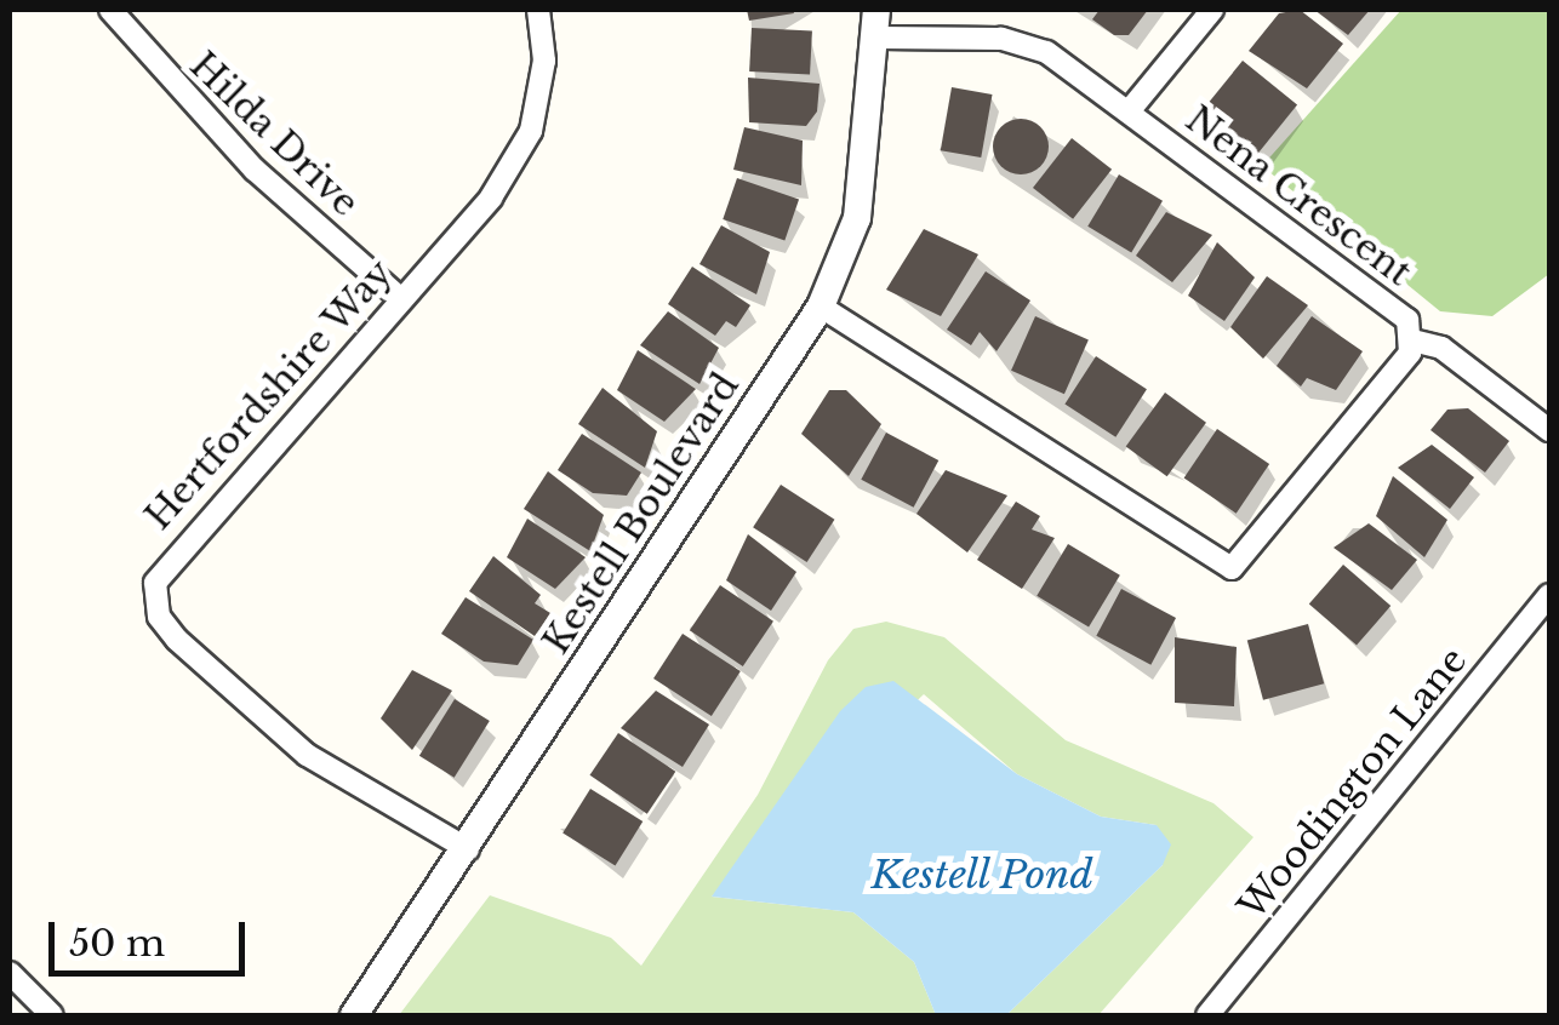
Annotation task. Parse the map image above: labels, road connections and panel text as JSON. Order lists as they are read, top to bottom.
{
  "streets": {
    "street": [
      "Hilda Drive",
      "Nena Crescent",
      "Hertfordshire Way",
      "Kestell Boulevard",
      "Woodington Lane"
    ]
  },
  "crossings": [
    ["Hilda Drive", "Hertfordshire Way"],
    ["Nena Crescent", "Kestell Boulevard"],
    ["Hertfordshire Way", "Kestell Boulevard"]
  ],
  "water": ["Kestell Pond"],
  "scale_bar": "50 m"
}
